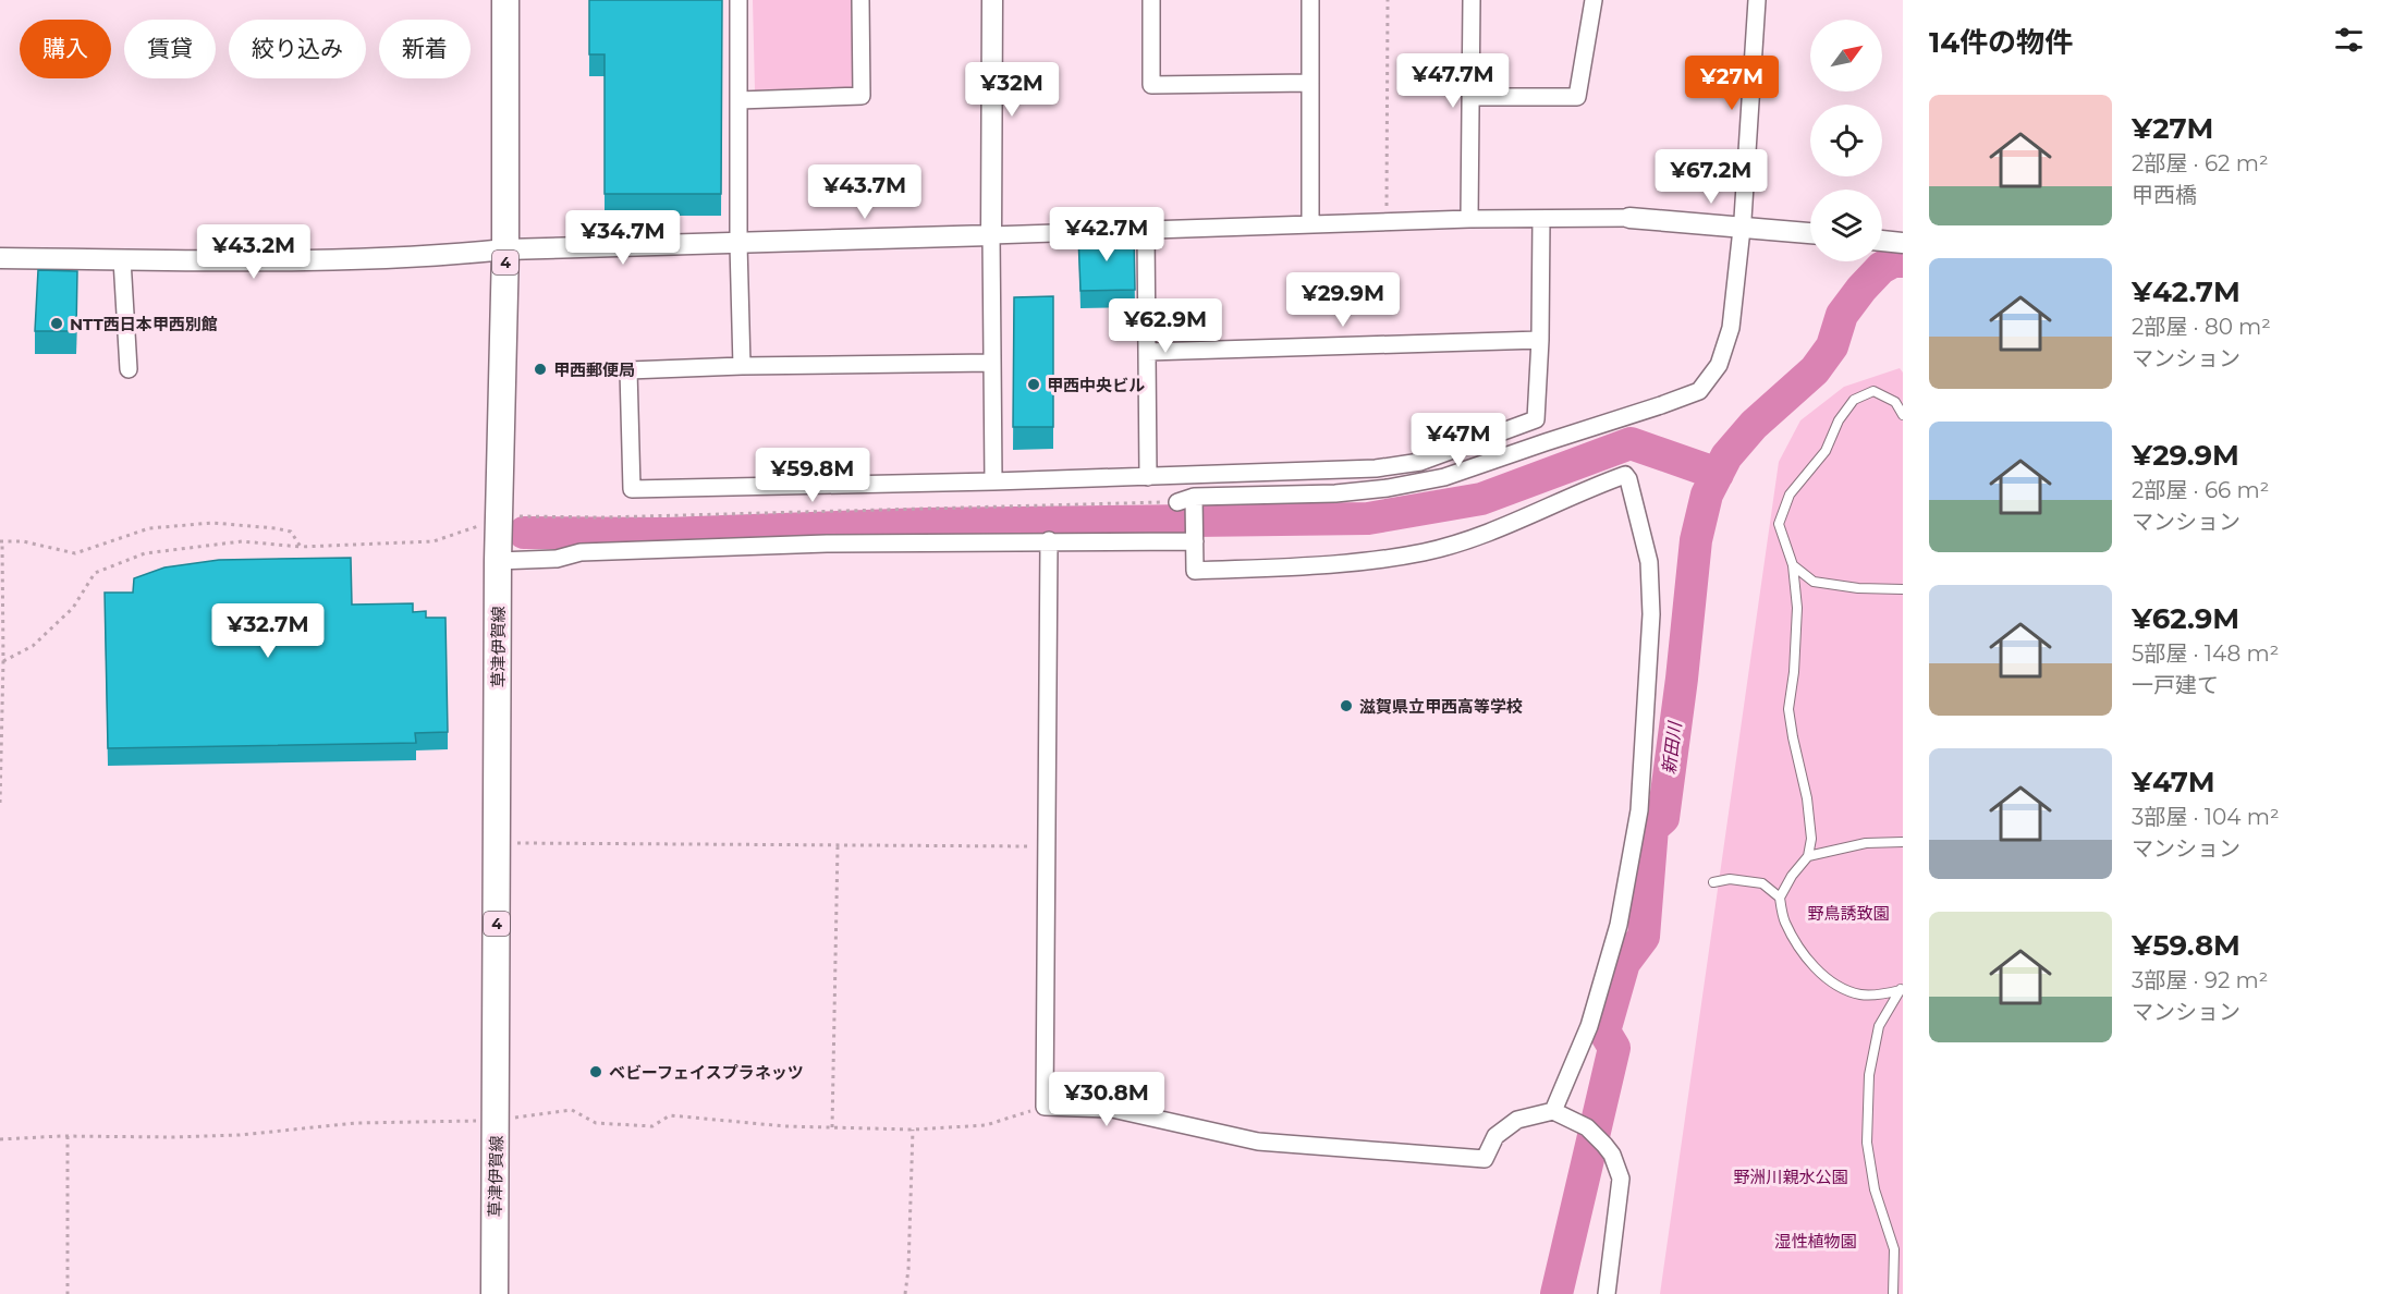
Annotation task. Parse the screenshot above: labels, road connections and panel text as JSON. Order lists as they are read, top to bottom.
{
  "streets": {
    "main road": ["4", "草津伊賀線"]
  },
  "water": ["新田川"],
  "parks": ["野鳥誘致園", "野洲川親水公園", "湿性植物園"],
  "places": [
    "NTT西日本甲西別館",
    "甲西郵便局",
    "甲西中央ビル",
    "滋賀県立甲西高等学校",
    "ベビーフェイスプラネッツ"
  ],
  "north": "top right",
  "page": {
    "heading": "14件の物件",
    "chip": [
      "購入",
      "賃貸",
      "絞り込み",
      "新着"
    ],
    "price": [
      "¥47.7M",
      "¥27M",
      "¥32M",
      "¥67.2M",
      "¥43.7M",
      "¥42.7M",
      "¥34.7M",
      "¥43.2M",
      "¥29.9M",
      "¥62.9M",
      "¥47M",
      "¥59.8M",
      "¥32.7M",
      "¥30.8M"
    ],
    "list": [
      {
        "name": "¥27M",
        "note": "2部屋 · 62 m² · 甲西橋"
      },
      {
        "name": "¥42.7M",
        "note": "2部屋 · 80 m² · マンション"
      },
      {
        "name": "¥29.9M",
        "note": "2部屋 · 66 m² · マンション"
      },
      {
        "name": "¥62.9M",
        "note": "5部屋 · 148 m² · 一戸建て"
      },
      {
        "name": "¥47M",
        "note": "3部屋 · 104 m² · マンション"
      },
      {
        "name": "¥59.8M",
        "note": "3部屋 · 92 m² · マンション"
      }
    ]
  }
}
